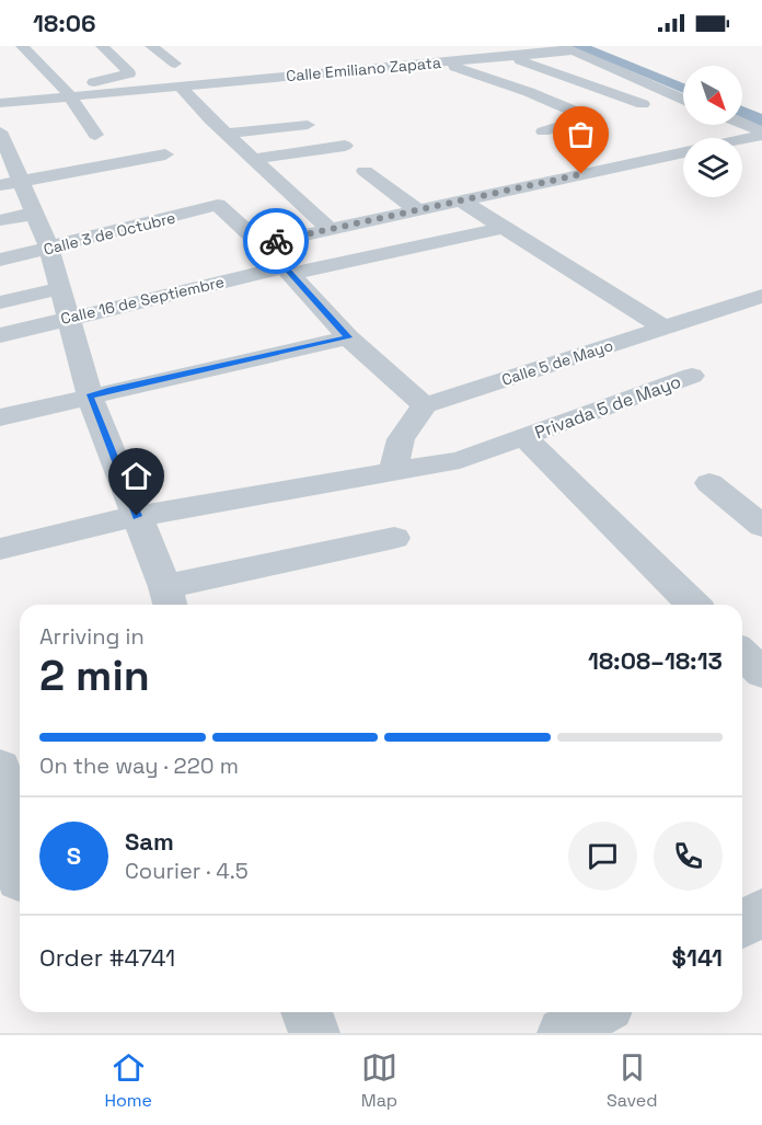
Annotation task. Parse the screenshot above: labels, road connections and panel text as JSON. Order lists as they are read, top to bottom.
{
  "streets": {
    "street": [
      "Calle Emiliano Zapata",
      "Calle 3 de Octubre",
      "Calle 16 de Septiembre",
      "Calle 5 de Mayo",
      "Privada 5 de Mayo"
    ]
  },
  "north": "bottom right",
  "page": {
    "status": "18:06",
    "heading": ["2 min", "Arriving in", "18:08–18:13"],
    "panel": [
      "Sam",
      "Courier · 4.5",
      "Order #4741",
      "$141"
    ],
    "bar": "On the way · 220 m",
    "round": "S",
    "tabs": ["Home", "Map", "Saved"]
  }
}
